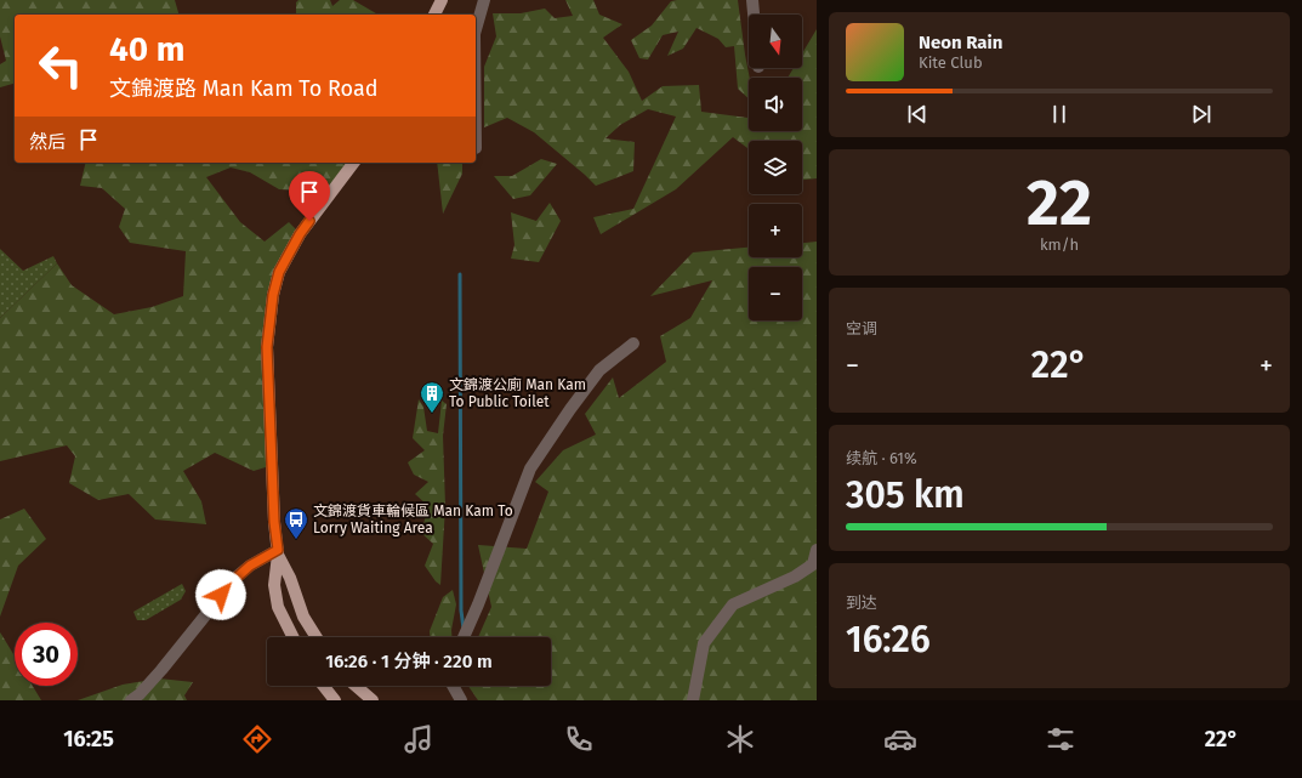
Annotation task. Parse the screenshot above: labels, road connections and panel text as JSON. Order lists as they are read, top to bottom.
{
  "places": {
    "building": ["文錦渡公廁 Man Kam To Public Toilet"],
    "bus stop": ["文錦渡貨車輪候區 Man Kam To Lorry Waiting Area"]
  },
  "north": "bottom",
  "page": {
    "map_buttons": ["+", "−"],
    "turn": ["40 m", "文錦渡路 Man Kam To Road"],
    "song": ["Neon Rain", "Kite Club"],
    "then": "然后",
    "tile": [
      ["22", "km/h"],
      "空调",
      ["续航 · 61%", "305 km"],
      ["到达", "16:26"]
    ],
    "heat": ["−", "22°", "+"],
    "limit": "30",
    "trip": "16:26 · 1 分钟 · 220 m",
    "tabs": ["16:25", "22°"]
  }
}
